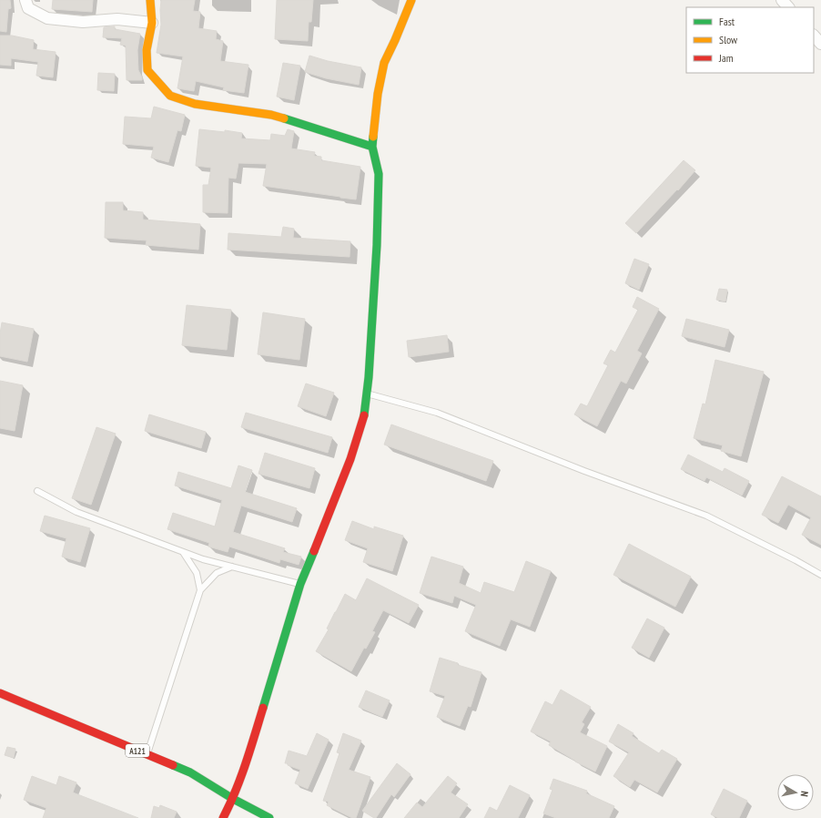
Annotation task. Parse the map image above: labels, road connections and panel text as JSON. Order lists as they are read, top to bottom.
{
  "streets": {
    "street": ["A121"]
  },
  "legend": ["Fast", "Slow", "Jam"],
  "north": "right"
}
